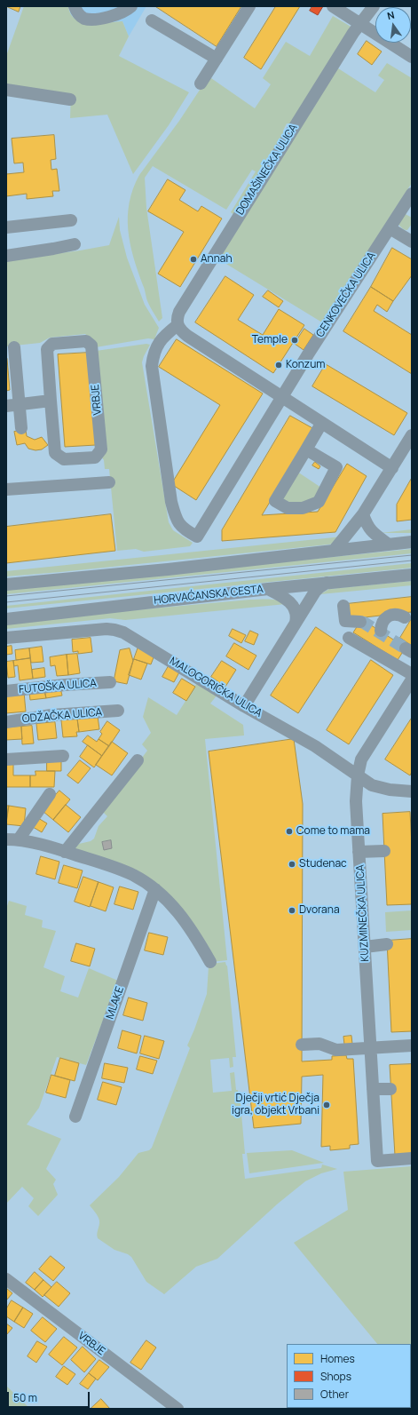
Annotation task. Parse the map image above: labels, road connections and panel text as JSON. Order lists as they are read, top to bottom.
{
  "streets": {
    "street": [
      "DOMAŠINEČKA ULICA",
      "CENKOVEČKA ULICA",
      "VRBJE",
      "HORVAĆANSKA CESTA",
      "FUTOŠKA ULICA",
      "MALOGORIČKA ULICA",
      "ODŽAČKA ULICA",
      "KUZMINEČKA ULICA",
      "MLAKE"
    ]
  },
  "crossings": [
    ["DOMAŠINEČKA ULICA", "CENKOVEČKA ULICA"],
    ["MALOGORIČKA ULICA", "KUZMINEČKA ULICA"]
  ],
  "places": [
    "Annah",
    "Temple",
    "Konzum",
    "Come to mama",
    "Studenac",
    "Dvorana",
    "Dječji vrtić Dječja igra, objekt Vrbani"
  ],
  "legend": ["Homes", "Shops", "Other"],
  "scale_bar": "50 m",
  "north": "top"
}
